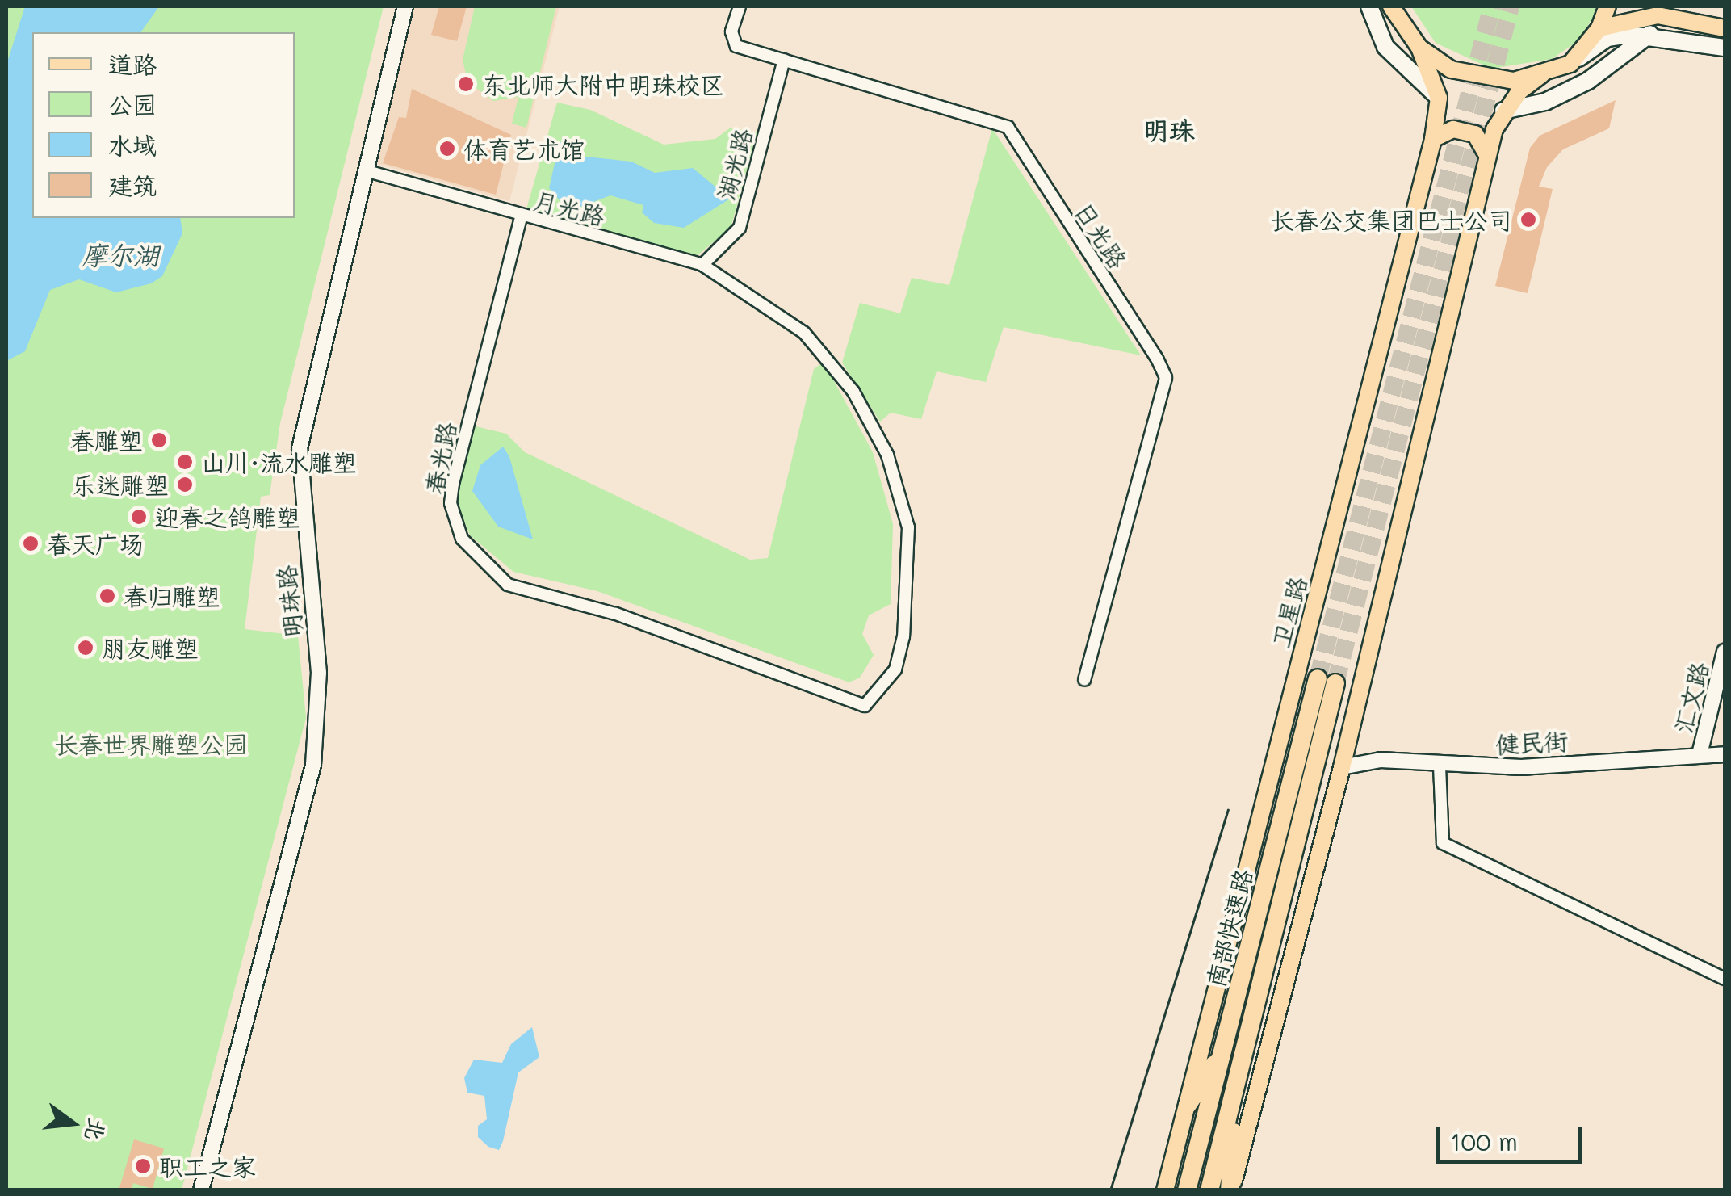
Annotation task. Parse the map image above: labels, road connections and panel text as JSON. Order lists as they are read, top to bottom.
{
  "streets": {
    "highway": ["南部快速路"],
    "main road": ["卫星路"],
    "street": [
      "湖光路",
      "月光路",
      "日光路",
      "春光路",
      "明珠路",
      "汇文路",
      "健民街"
    ]
  },
  "crossings": [
    ["湖光路", "月光路"],
    ["湖光路", "日光路"],
    ["月光路", "春光路"],
    ["月光路", "明珠路"],
    ["汇文路", "健民街"]
  ],
  "districts": ["明珠"],
  "water": ["摩尔湖"],
  "parks": ["长春世界雕塑公园"],
  "places": [
    "东北师大附中明珠校区",
    "体育艺术馆",
    "长春公交集团巴士公司",
    "春雕塑",
    "山川·流水雕塑",
    "乐迷雕塑",
    "迎春之鸽雕塑",
    "春天广场",
    "春归雕塑",
    "朋友雕塑",
    "职工之家"
  ],
  "legend": [
    "道路",
    "公园",
    "水域",
    "建筑"
  ],
  "scale_bar": "100 m",
  "north": "right"
}
